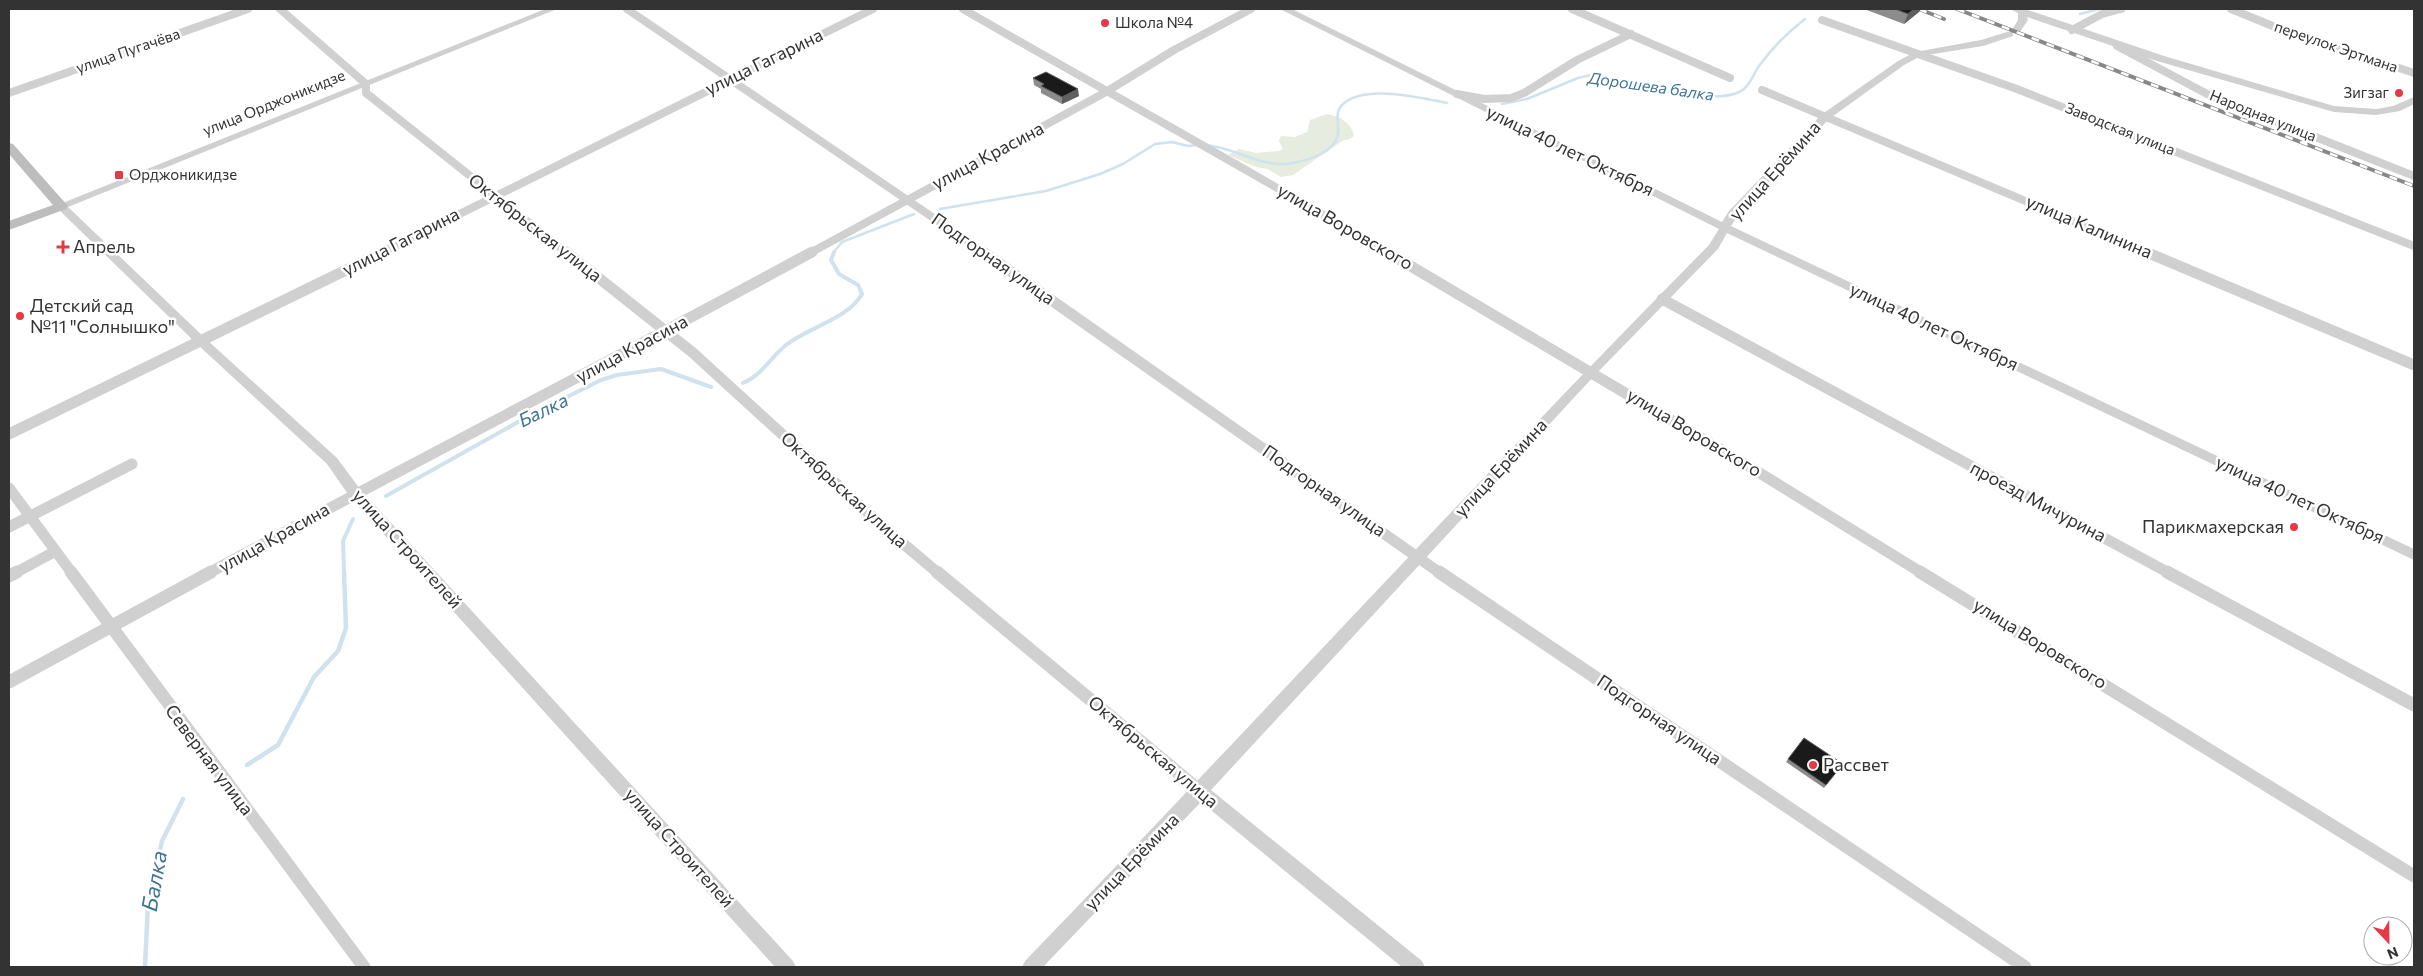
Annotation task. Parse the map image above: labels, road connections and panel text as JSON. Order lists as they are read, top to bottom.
{
  "streets": {
    "main road": ["улица Орджоникидзе", "улица Строителей"],
    "street": [
      "переулок Эртмана",
      "улица Пугачёва",
      "улица Гагарина",
      "Народная улица",
      "Заводская улица",
      "улица 40 лет Октября",
      "улица Красина",
      "улица Ерёмина",
      "улица Воровского",
      "улица Калинина",
      "Октябрьская улица",
      "Подгорная улица",
      "проезд Мичурина",
      "Северная улица"
    ]
  },
  "crossings": [
    ["улица Гагарина", "Октябрьская улица"],
    ["улица Гагарина", "Подгорная улица"],
    ["улица Гагарина", "улица Строителей"],
    ["улица Орджоникидзе", "Октябрьская улица"],
    ["улица Орджоникидзе", "улица Строителей"],
    ["Народная улица", "улица Ерёмина"],
    ["Заводская улица", "улица Ерёмина"],
    ["улица 40 лет Октября", "улица Ерёмина"],
    ["улица Красина", "улица Воровского"],
    ["улица Красина", "Октябрьская улица"],
    ["улица Красина", "Подгорная улица"],
    ["улица Красина", "улица Строителей"],
    ["улица Красина", "Северная улица"],
    ["улица Ерёмина", "улица Воровского"],
    ["улица Ерёмина", "улица Калинина"],
    ["улица Ерёмина", "Октябрьская улица"],
    ["улица Ерёмина", "Подгорная улица"],
    ["улица Ерёмина", "проезд Мичурина"]
  ],
  "water": ["Дорошева балка", "Балка"],
  "places": {
    "other": [
      "Школа №4",
      "Зигзаг",
      "Детский сад №11 \"Солнышко\"",
      "Парикмахерская",
      "Рассвет"
    ],
    "transit": ["Орджоникидзе"],
    "health": ["Апрель"]
  },
  "north": "bottom"
}
